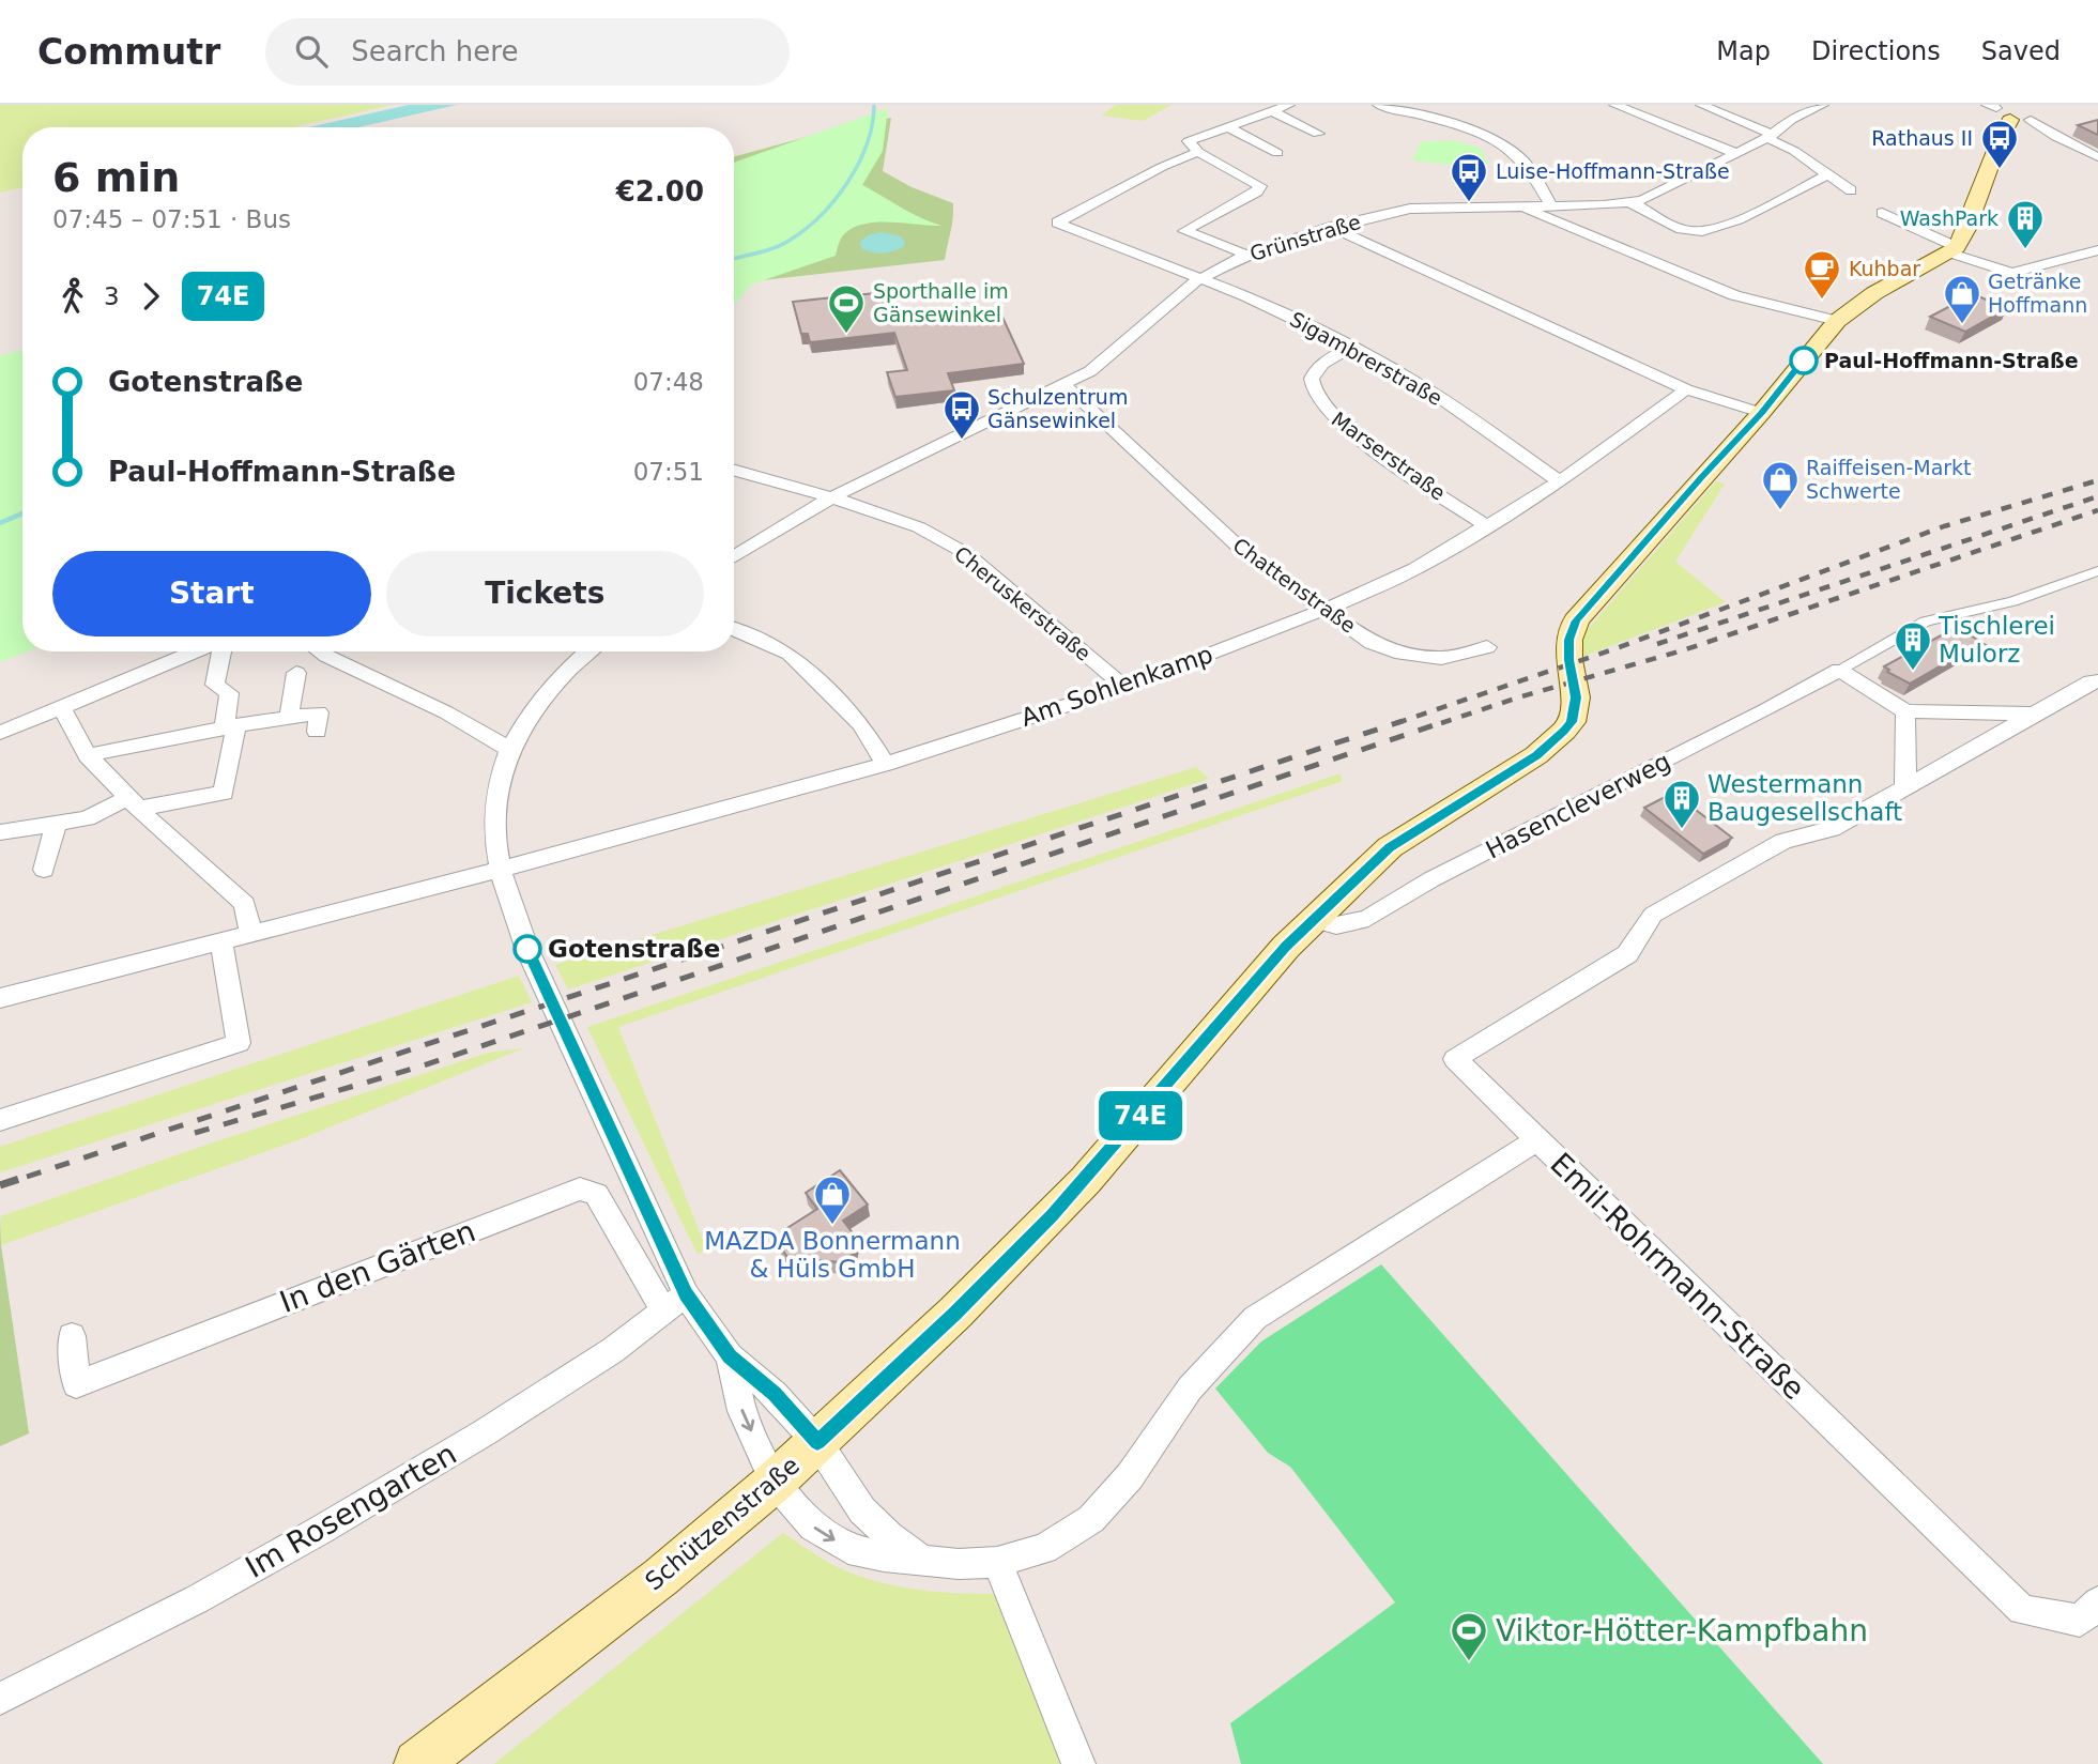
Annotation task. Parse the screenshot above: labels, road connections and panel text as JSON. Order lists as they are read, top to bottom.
{
  "streets": {
    "main road": ["Schützenstraße"],
    "street": [
      "Grünstraße",
      "Sigambrerstraße",
      "Marserstraße",
      "Chattenstraße",
      "Cheruskerstraße",
      "Am Sohlenkamp",
      "Hasencleverweg",
      "In den Gärten",
      "Emil-Rohrmann-Straße",
      "Im Rosengarten"
    ]
  },
  "crossings": [
    ["Grünstraße", "Sigambrerstraße"],
    ["Grünstraße", "Chattenstraße"],
    ["Grünstraße", "Cheruskerstraße"],
    ["Sigambrerstraße", "Marserstraße"],
    ["Sigambrerstraße", "Am Sohlenkamp"],
    ["Marserstraße", "Am Sohlenkamp"],
    ["Chattenstraße", "Am Sohlenkamp"],
    ["Cheruskerstraße", "Am Sohlenkamp"],
    ["Hasencleverweg", "Schützenstraße"],
    ["In den Gärten", "Im Rosengarten"],
    ["Emil-Rohrmann-Straße", "Schützenstraße"]
  ],
  "places": {
    "bus stop": ["Rathaus II", "Luise-Hoffmann-Straße", "Schulzentrum Gänsewinkel"],
    "building": ["WashPark", "Tischlerei Mulorz", "Westermann Baugesellschaft"],
    "cafe": ["Kuhbar"],
    "shop": ["Getränke Hoffmann", "Raiffeisen-Markt Schwerte", "MAZDA Bonnermann & Hüls GmbH"],
    "sports": ["Sporthalle im Gänsewinkel", "Viktor-Hötter-Kampfbahn"],
    "other": ["Paul-Hoffmann-Straße", "Gotenstraße"]
  },
  "lines": ["bus line 74E"],
  "page": {
    "header": "Commutr",
    "search": "Search here",
    "nav": ["Map", "Directions", "Saved"],
    "on_map": "74E",
    "heading": ["6 min", "07:45 – 07:51 · Bus", "€2.00"],
    "legs": ["3", "74E"],
    "list": [
      {
        "name": "Gotenstraße",
        "value": "07:48"
      },
      {
        "name": "Paul-Hoffmann-Straße",
        "value": "07:51"
      }
    ],
    "buttons": ["Start", "Tickets"]
  }
}
